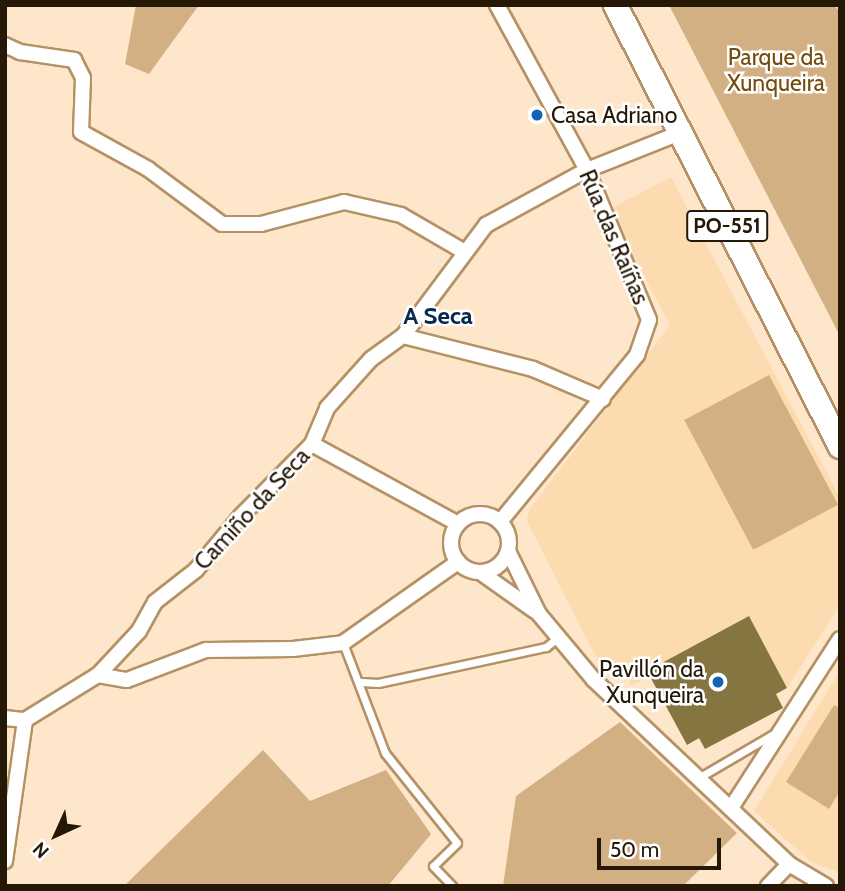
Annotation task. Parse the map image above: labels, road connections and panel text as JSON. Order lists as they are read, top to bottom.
{
  "streets": {
    "main road": ["PO-551"],
    "street": ["Rúa das Raíñas", "Camiño da Seca"]
  },
  "crossings": [
    ["PO-551", "Camiño da Seca"],
    ["Rúa das Raíñas", "Camiño da Seca"]
  ],
  "districts": ["A Seca"],
  "parks": ["Parque da Xunqueira"],
  "places": ["Casa Adriano", "Pavillón da Xunqueira"],
  "scale_bar": "50 m",
  "north": "bottom left"
}
